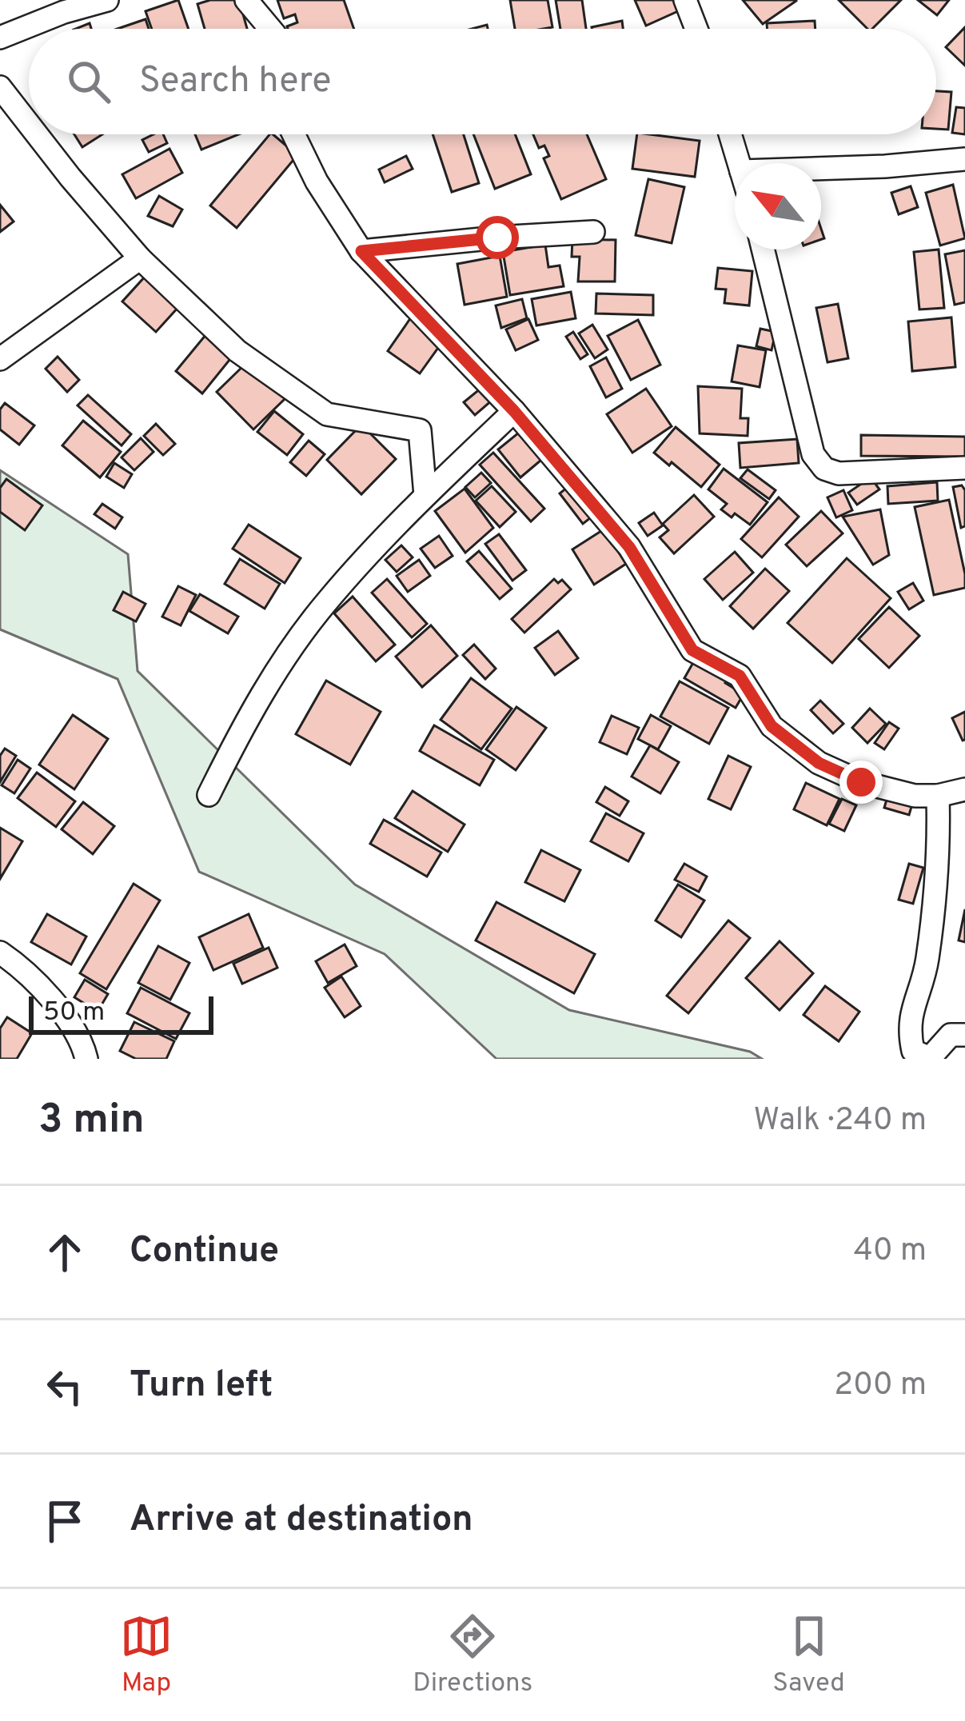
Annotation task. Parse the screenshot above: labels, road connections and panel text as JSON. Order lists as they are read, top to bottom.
{
  "scale_bar": "50 m",
  "north": "top left",
  "page": {
    "search": "Search here",
    "scale": "50 m",
    "heading": ["3 min", "Walk · 240 m"],
    "list": [
      ["Continue", "40 m"],
      ["Turn left", "200 m"],
      "Arrive at destination"
    ],
    "nav": ["Map", "Directions", "Saved"]
  }
}
